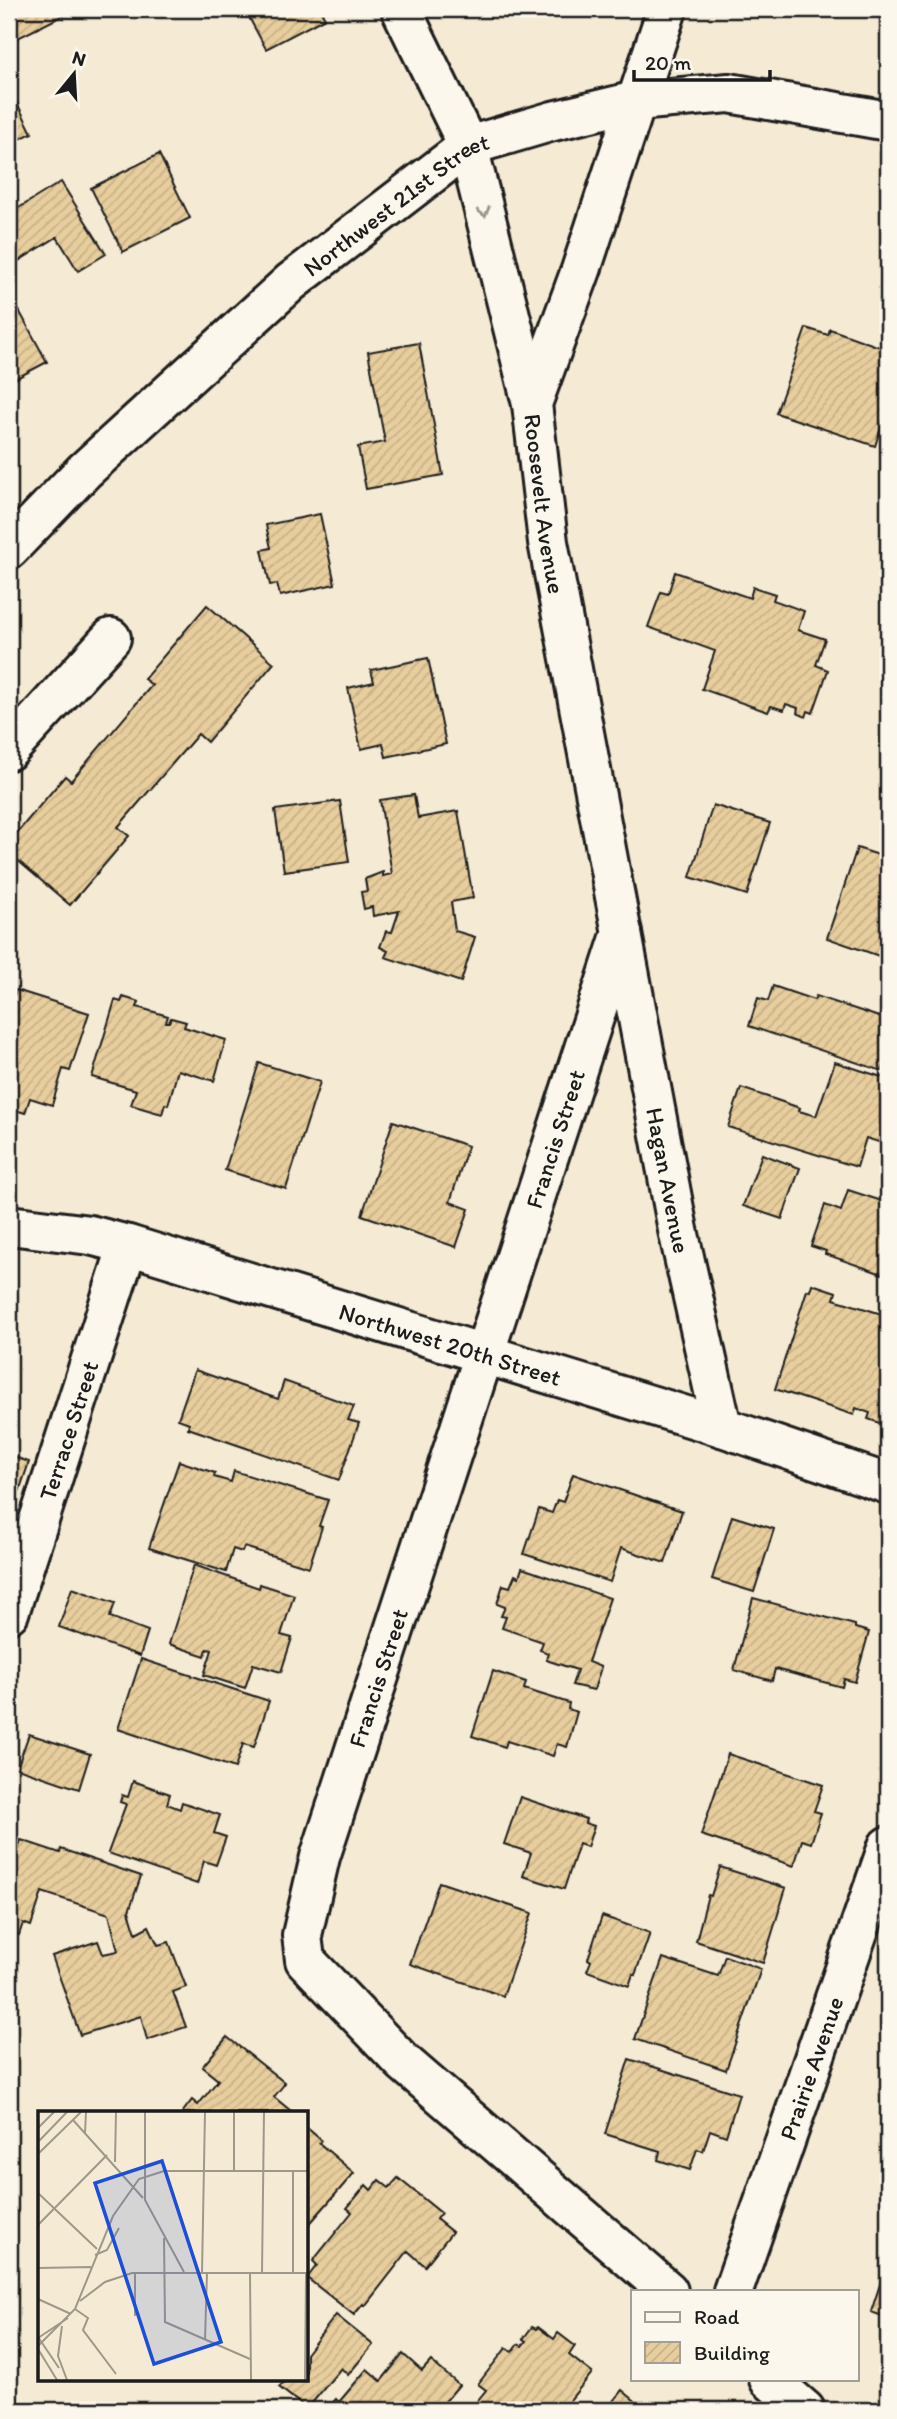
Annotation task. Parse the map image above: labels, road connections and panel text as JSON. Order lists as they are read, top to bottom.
{
  "streets": {
    "street": [
      "Northwest 21st Street",
      "Roosevelt Avenue",
      "Francis Street",
      "Hagan Avenue",
      "Northwest 20th Street",
      "Terrace Street",
      "Prairie Avenue"
    ]
  },
  "crossings": [
    ["Northwest 21st Street", "Roosevelt Avenue"],
    ["Roosevelt Avenue", "Francis Street"],
    ["Roosevelt Avenue", "Hagan Avenue"],
    ["Francis Street", "Hagan Avenue"],
    ["Francis Street", "Northwest 20th Street"],
    ["Hagan Avenue", "Northwest 20th Street"],
    ["Northwest 20th Street", "Terrace Street"]
  ],
  "legend": ["Road", "Building"],
  "scale_bar": "20 m",
  "north": "top"
}
